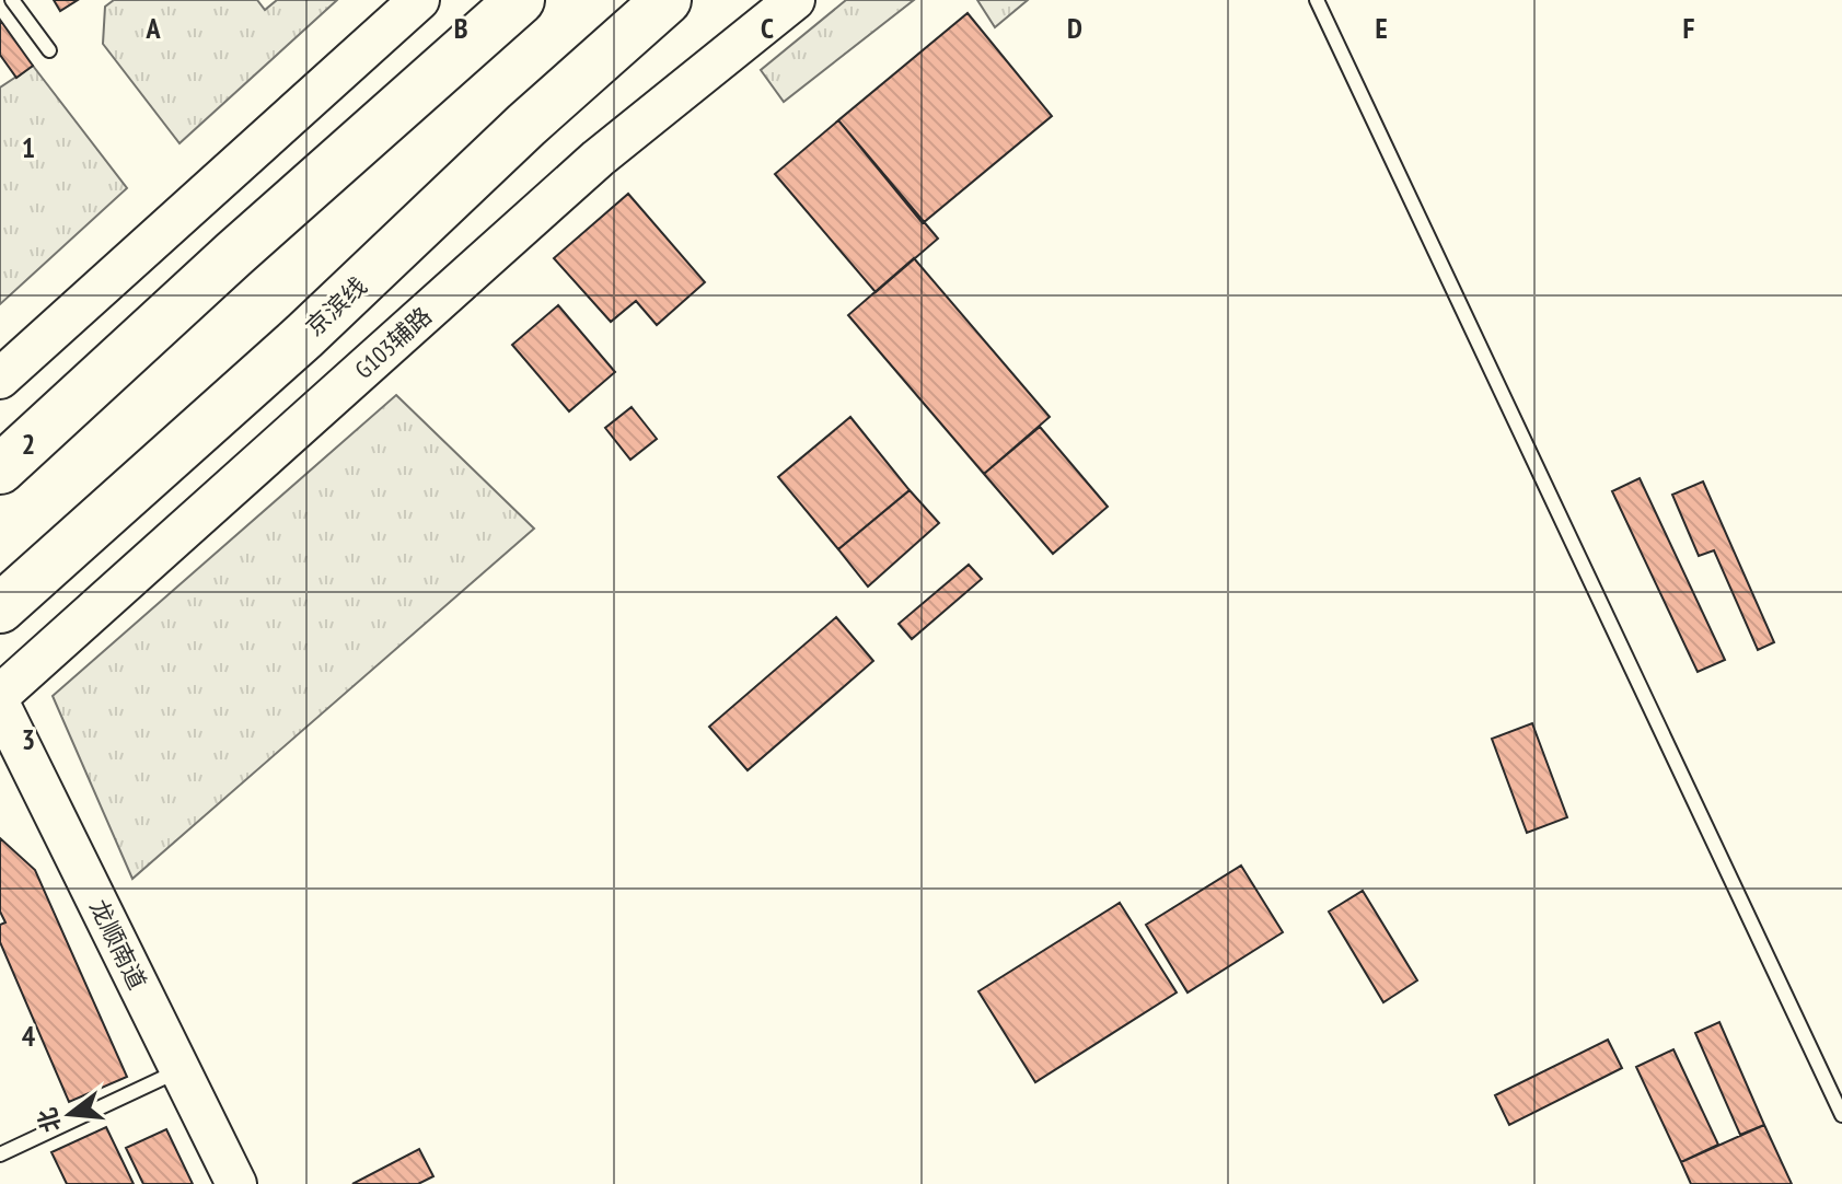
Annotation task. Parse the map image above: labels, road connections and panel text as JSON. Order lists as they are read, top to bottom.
{
  "streets": {
    "highway": ["京滨线"],
    "street": ["G103辅路", "龙顺南道"]
  },
  "north": "left",
  "grid": {
    "columns": [
      "A",
      "B",
      "C",
      "D",
      "E",
      "F"
    ],
    "rows": [
      "1",
      "2",
      "3",
      "4"
    ]
  }
}
